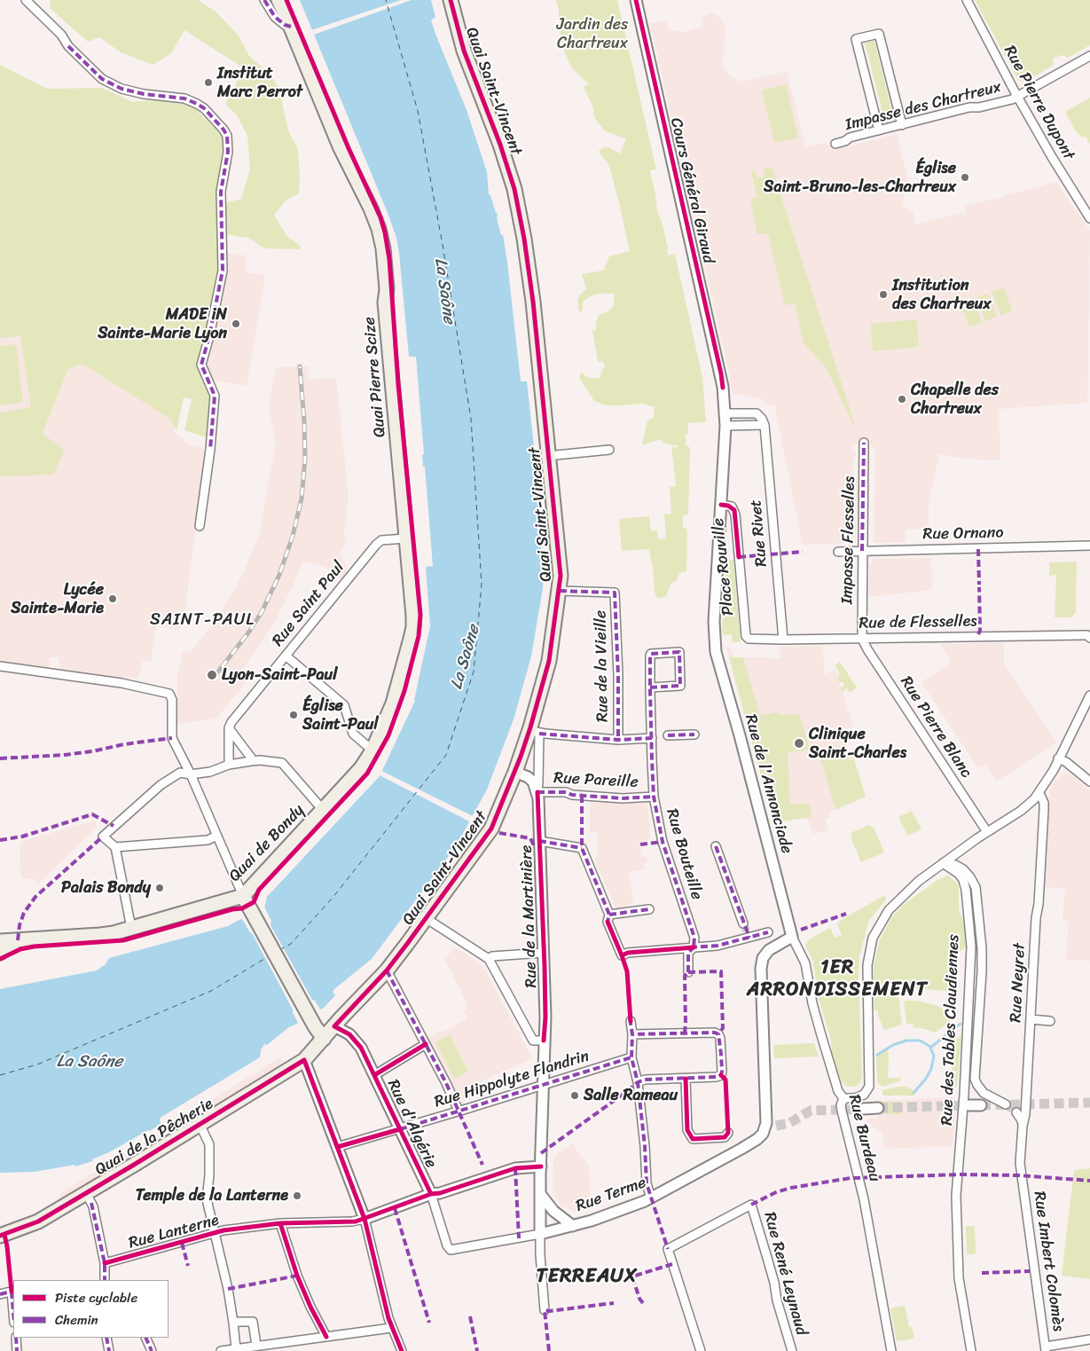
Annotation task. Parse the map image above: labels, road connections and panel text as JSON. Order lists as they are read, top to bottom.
{
  "streets": {
    "main road": [
      "Quai Saint-Vincent",
      "Quai Pierre Scize",
      "Quai de Bondy",
      "Quai de la Pêcherie"
    ],
    "street": [
      "Rue Pierre Dupont",
      "Impasse des Chartreux",
      "Cours Général Giraud",
      "Rue Rivet",
      "Rue Ornano",
      "Impasse Flesselles",
      "Place Rouville",
      "Rue Saint Paul",
      "Rue de Flesselles",
      "Rue de la Vieille",
      "Rue Pierre Blanc",
      "Rue Pareille",
      "Rue de l'Annonciade",
      "Rue Bouteille",
      "Rue de la Martinière",
      "Rue Neyret",
      "Rue des Tables Claudiennes",
      "Rue Hippolyte Flandrin",
      "Rue d'Algérie",
      "Rue Burdeau",
      "Rue Terme",
      "Rue Lanterne",
      "Rue Imbert Colomès",
      "Rue René Leynaud"
    ]
  },
  "crossings": [
    ["Quai Saint-Vincent", "Rue de la Vieille"],
    ["Quai Saint-Vincent", "Rue Pareille"],
    ["Quai Saint-Vincent", "Rue de la Martinière"],
    ["Quai Saint-Vincent", "Rue d'Algérie"],
    ["Quai Saint-Vincent", "Quai de la Pêcherie"],
    ["Rue Pierre Dupont", "Impasse des Chartreux"],
    ["Cours Général Giraud", "Place Rouville"],
    ["Quai Pierre Scize", "Rue Saint Paul"],
    ["Quai Pierre Scize", "Quai de Bondy"],
    ["Rue Rivet", "Rue de Flesselles"],
    ["Rue Ornano", "Impasse Flesselles"],
    ["Impasse Flesselles", "Rue de Flesselles"],
    ["Impasse Flesselles", "Rue Pierre Blanc"],
    ["Place Rouville", "Rue de Flesselles"],
    ["Place Rouville", "Rue de l'Annonciade"],
    ["Rue de Flesselles", "Rue Pierre Blanc"],
    ["Rue Pareille", "Rue Bouteille"],
    ["Rue Pareille", "Rue de la Martinière"],
    ["Rue de l'Annonciade", "Rue Burdeau"],
    ["Rue de la Martinière", "Rue Hippolyte Flandrin"],
    ["Rue de la Martinière", "Rue Terme"],
    ["Rue de la Martinière", "Rue Lanterne"],
    ["Rue Neyret", "Rue Imbert Colomès"],
    ["Rue Hippolyte Flandrin", "Rue d'Algérie"],
    ["Rue d'Algérie", "Quai de la Pêcherie"],
    ["Rue d'Algérie", "Rue Terme"],
    ["Rue d'Algérie", "Rue Lanterne"]
  ],
  "districts": ["SAINT-PAUL", "1ER ARRONDISSEMENT", "TERREAUX"],
  "water": ["La Saône"],
  "parks": ["Jardin des Chartreux"],
  "places": [
    "Institut Marc Perrot",
    "Église Saint-Bruno-les-Chartreux",
    "Institution des Chartreux",
    "MADE iN Sainte-Marie Lyon",
    "Chapelle des Chartreux",
    "Lycée Sainte-Marie",
    "Lyon-Saint-Paul",
    "Église Saint-Paul",
    "Clinique Saint-Charles",
    "Palais Bondy",
    "Salle Rameau",
    "Temple de la Lanterne"
  ],
  "legend": ["Piste cyclable", "Chemin"]
}
